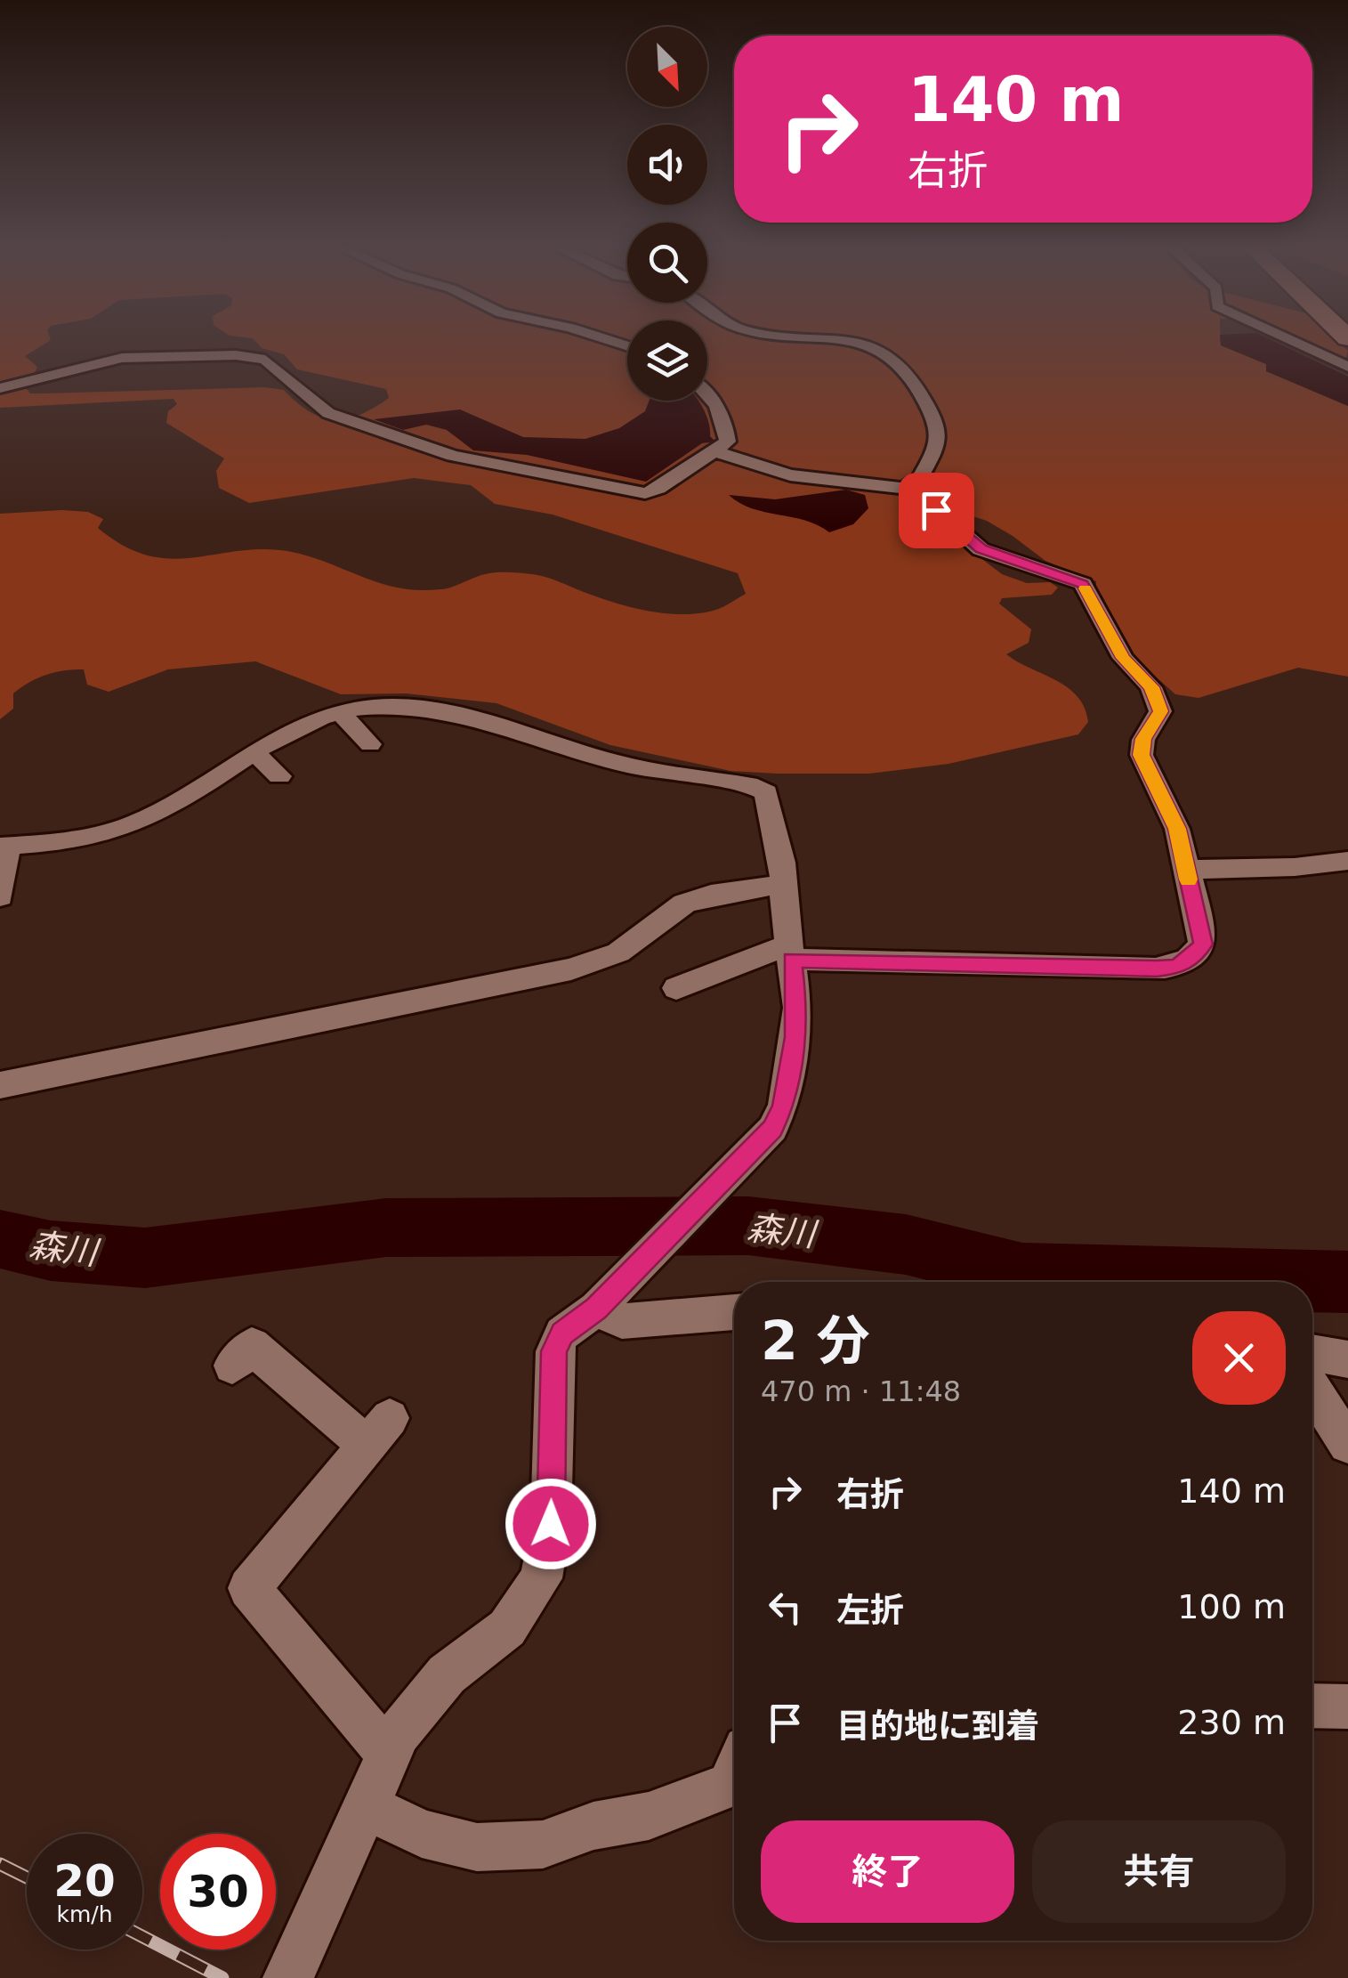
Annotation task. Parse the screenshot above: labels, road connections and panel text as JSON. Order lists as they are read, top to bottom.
{
  "water": ["森川"],
  "north": "bottom right",
  "page": {
    "turn": ["140 m", "右折"],
    "heading": ["2 分", "470 m · 11:48"],
    "list": [
      {
        "name": "右折",
        "value": "140 m"
      },
      {
        "name": "左折",
        "value": "100 m"
      },
      {
        "name": "目的地に到着",
        "value": "230 m"
      }
    ],
    "buttons": ["終了", "共有"],
    "speed": "20 km/h",
    "limit": "30"
  }
}
